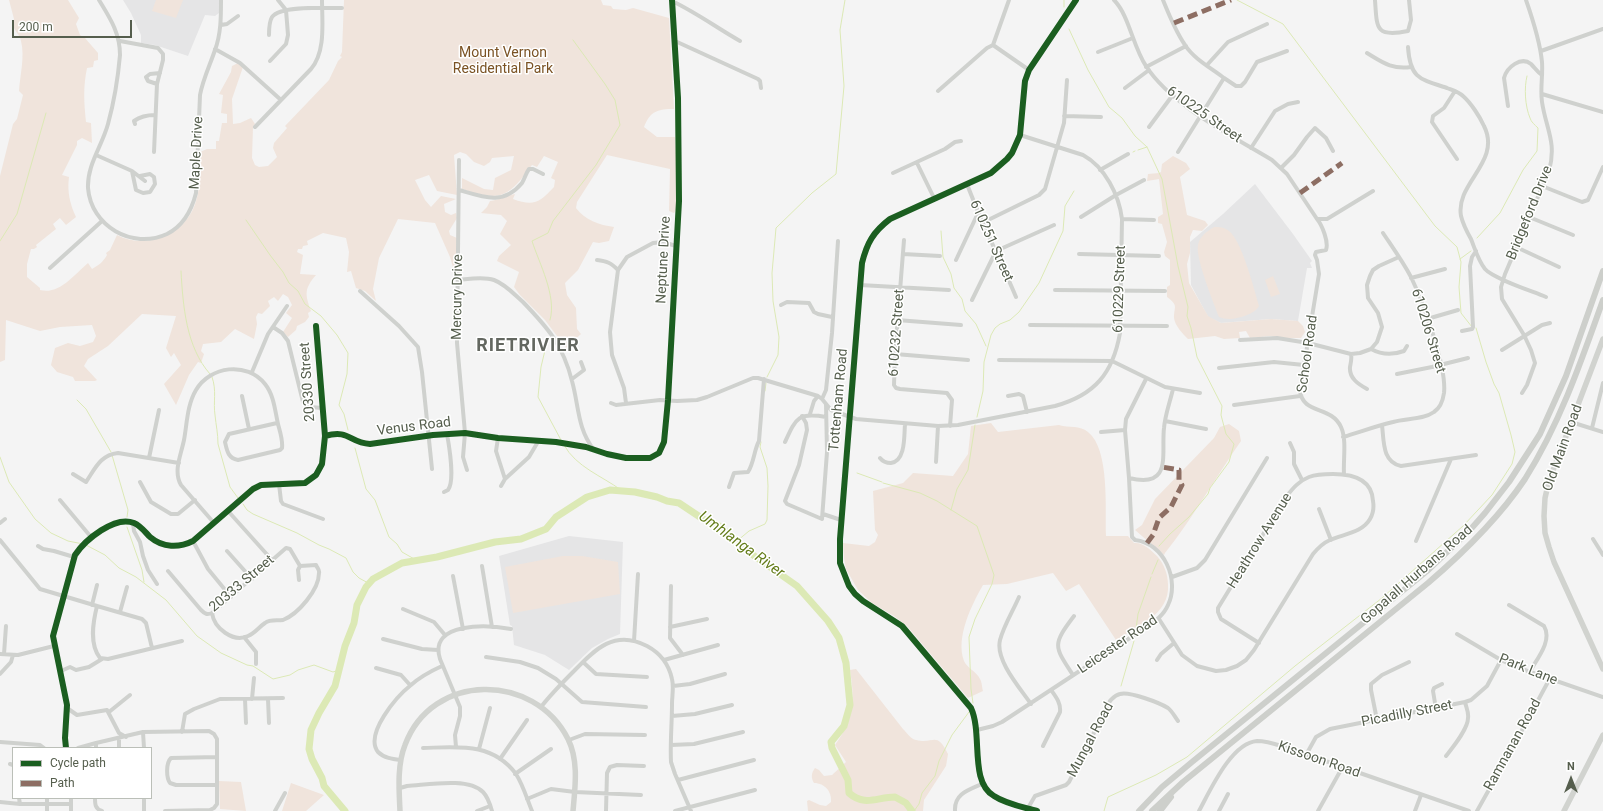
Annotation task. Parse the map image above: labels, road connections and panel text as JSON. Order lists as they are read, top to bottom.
{
  "streets": {
    "main road": ["Gopalall Hurbans Road"],
    "street": [
      "610225 Street",
      "Maple Drive",
      "Bridgeford Drive",
      "610251 Street",
      "Neptune Drive",
      "610229 Street",
      "Mercury Drive",
      "610206 Street",
      "610232 Street",
      "School Road",
      "20330 Street",
      "Tottenham Road",
      "Venus Road",
      "Old Main Road",
      "Heathrow Avenue",
      "20333 Street",
      "Leicester Road",
      "Park Lane",
      "Picadilly Street",
      "Mungal Road",
      "Ramnanan Road",
      "Kissoon Road"
    ]
  },
  "crossings": [
    ["610225 Street", "School Road"],
    ["610251 Street", "Tottenham Road"],
    ["Neptune Drive", "Venus Road"],
    ["610229 Street", "610232 Street"],
    ["610229 Street", "Tottenham Road"],
    ["Mercury Drive", "Venus Road"],
    ["610206 Street", "School Road"],
    ["School Road", "Heathrow Avenue"],
    ["20330 Street", "Venus Road"],
    ["Tottenham Road", "Leicester Road"],
    ["Heathrow Avenue", "Leicester Road"],
    ["Park Lane", "Picadilly Street"],
    ["Park Lane", "Ramnanan Road"],
    ["Picadilly Street", "Kissoon Road"]
  ],
  "districts": ["RIETRIVIER"],
  "water": ["Umhlanga River"],
  "parks": ["Mount Vernon Residential Park"],
  "legend": ["Cycle path", "Path"],
  "scale_bar": "200 m",
  "north": "top"
}
